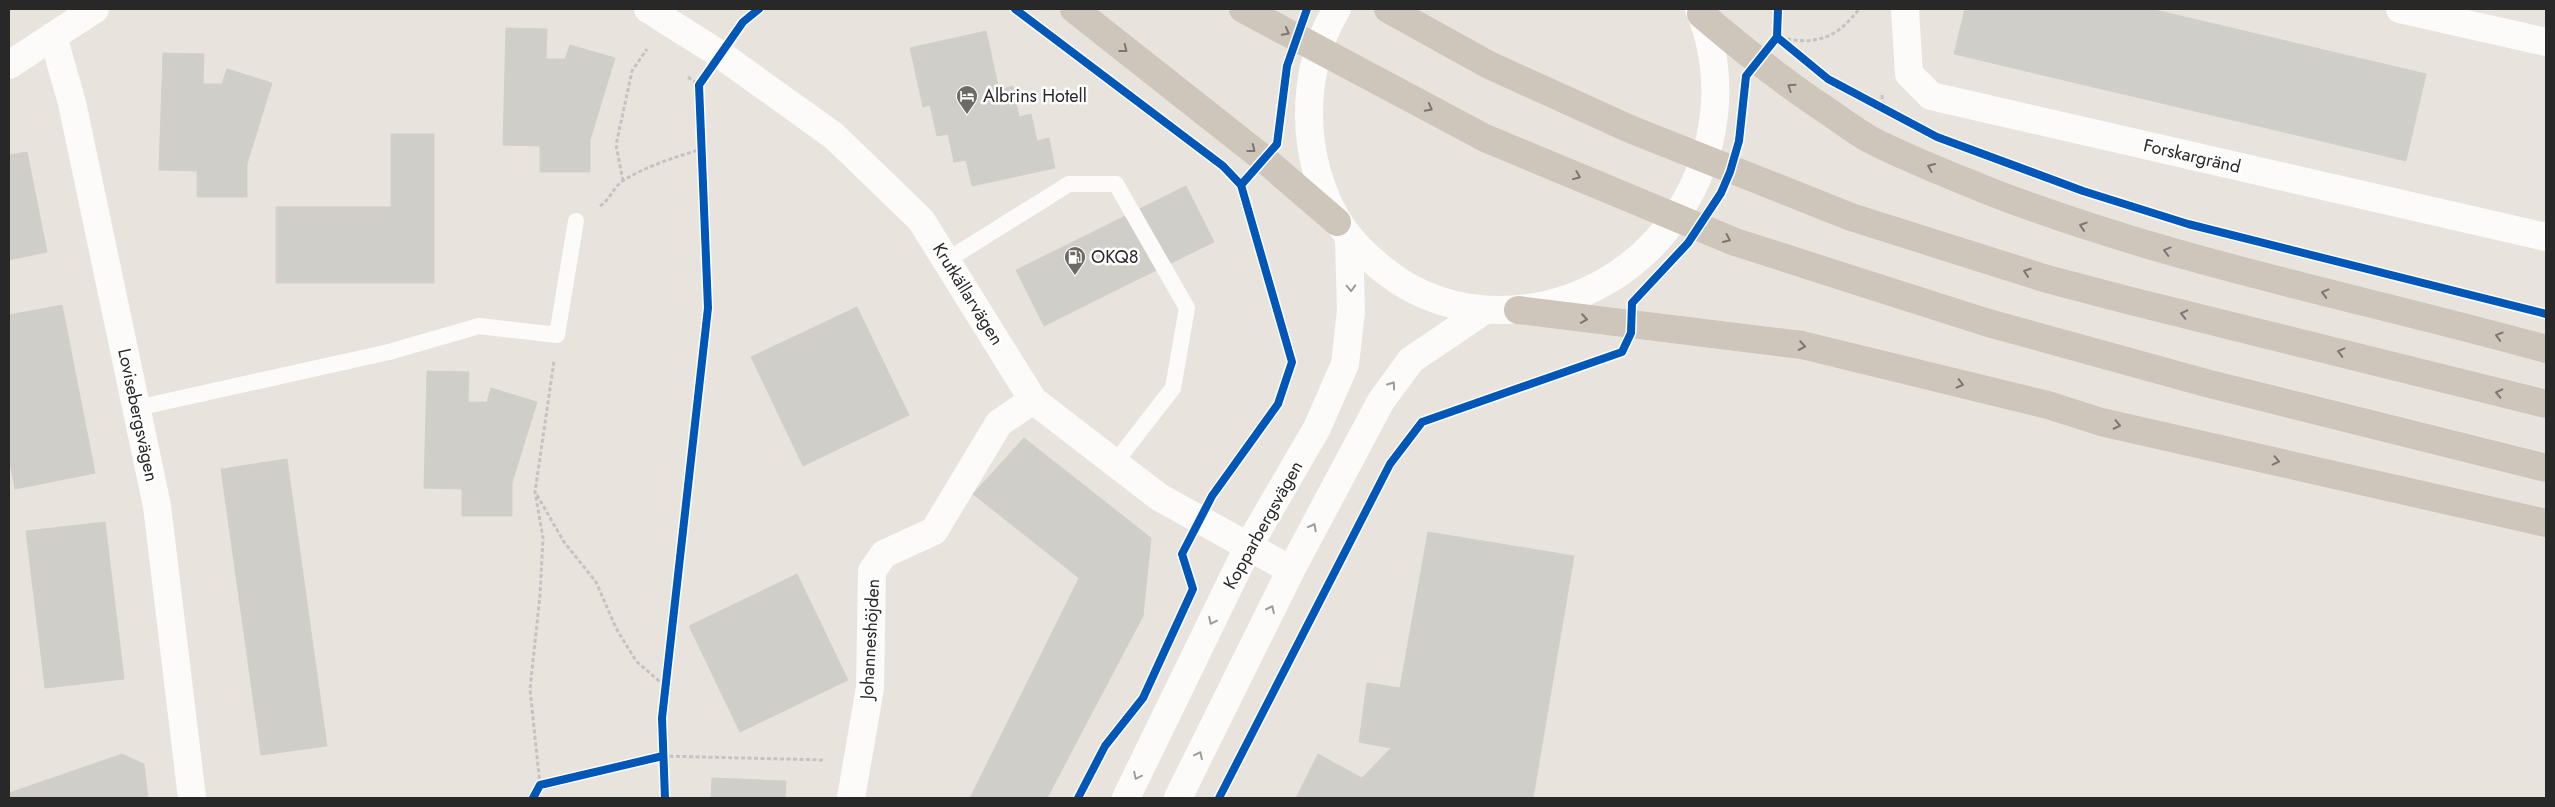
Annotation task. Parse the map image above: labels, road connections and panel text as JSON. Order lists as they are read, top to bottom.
{
  "streets": {
    "street": [
      "Forskargränd",
      "Krutkällarvägen",
      "Lovisebergsvägen",
      "Kopparbergsvägen",
      "Johanneshöjden"
    ]
  },
  "crossings": [
    ["Krutkällarvägen", "Kopparbergsvägen"],
    ["Krutkällarvägen", "Johanneshöjden"]
  ],
  "places": {
    "hotel": ["Albrins Hotell"],
    "fuel station": ["OKQ8"]
  }
}
